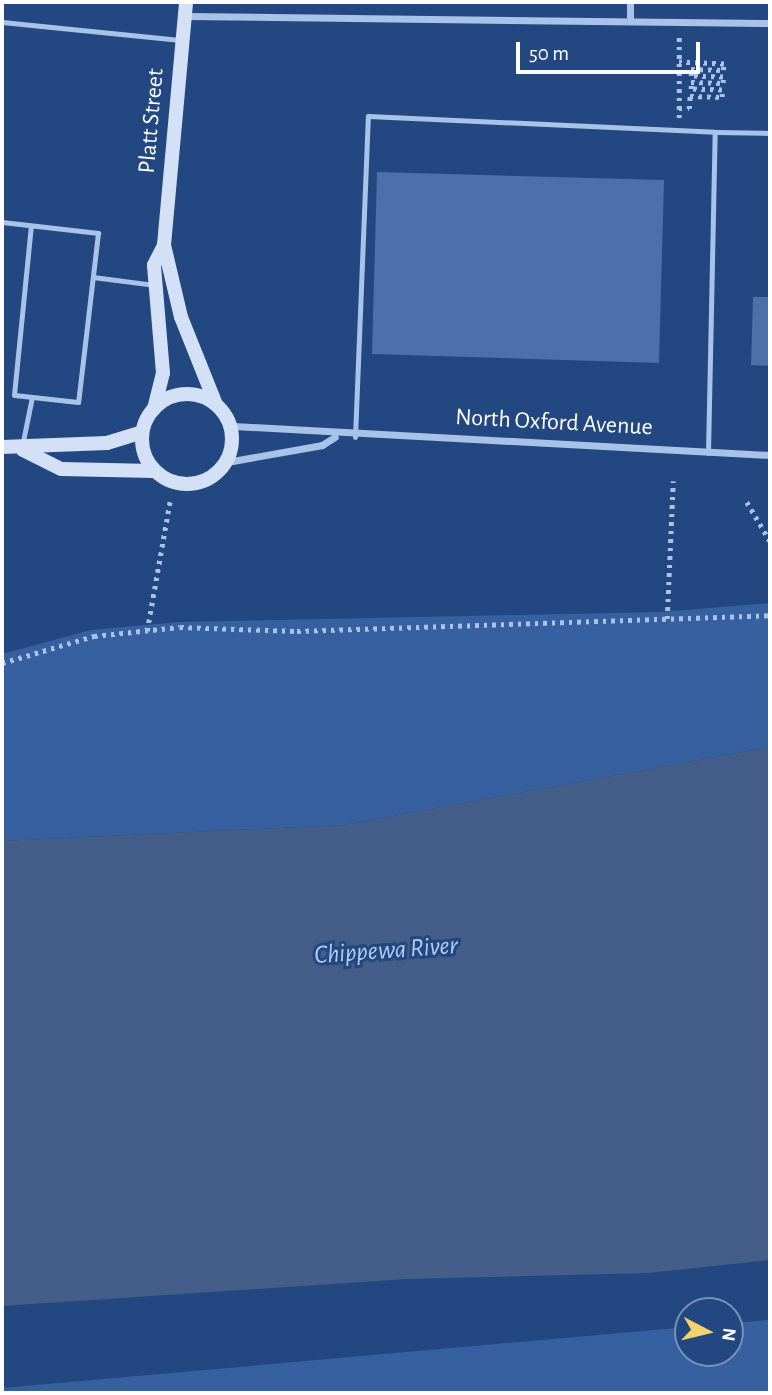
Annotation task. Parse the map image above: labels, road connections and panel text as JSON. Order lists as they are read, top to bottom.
{
  "streets": {
    "street": ["Platt Street", "North Oxford Avenue"]
  },
  "crossings": [
    ["Platt Street", "North Oxford Avenue"]
  ],
  "water": ["Chippewa River"],
  "scale_bar": "50 m",
  "north": "right"
}
